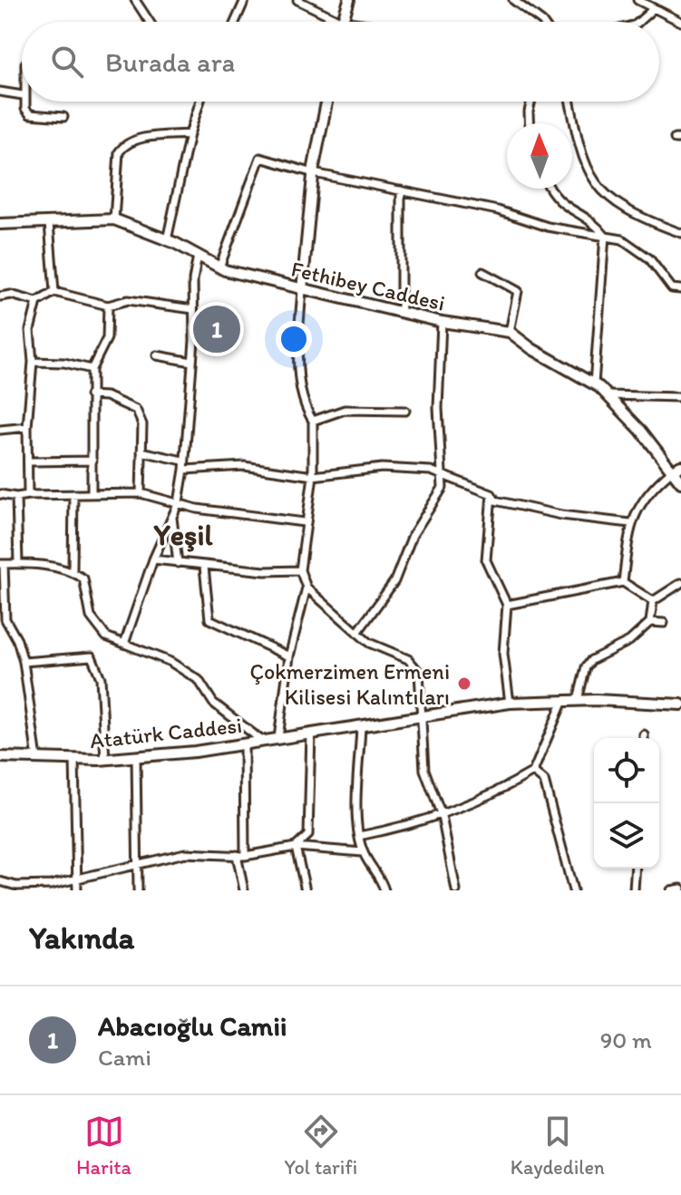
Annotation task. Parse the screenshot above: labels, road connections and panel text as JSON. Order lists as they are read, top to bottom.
{
  "streets": {
    "street": ["Fethibey Caddesi", "Atatürk Caddesi"]
  },
  "districts": ["Yeşil"],
  "places": ["Çokmerzimen Ermeni Kilisesi Kalıntıları"],
  "north": "top",
  "page": {
    "search": "Burada ara",
    "pins": "1",
    "heading": "Yakında",
    "list": [
      {
        "mark": "1",
        "name": "Abacıoğlu Camii",
        "note": "Cami",
        "value": "90 m"
      }
    ],
    "nav": ["Harita", "Yol tarifi", "Kaydedilen"]
  }
}
